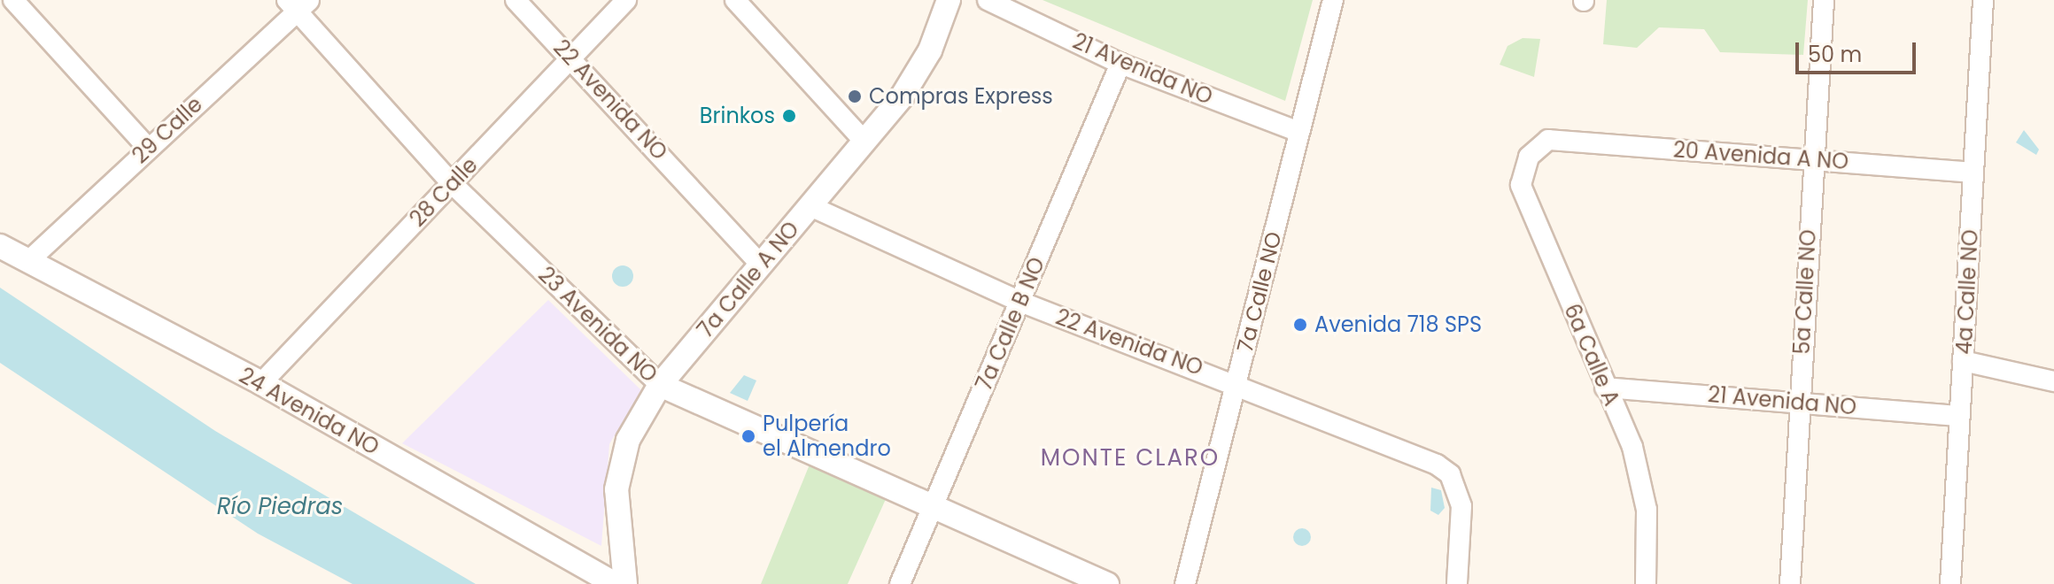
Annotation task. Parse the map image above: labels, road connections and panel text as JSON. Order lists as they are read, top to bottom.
{
  "streets": {
    "street": [
      "21 Avenida NO",
      "22 Avenida NO",
      "29 Calle",
      "20 Avenida A NO",
      "28 Calle",
      "7a Calle A NO",
      "7a Calle NO",
      "5a Calle NO",
      "4a Calle NO",
      "7a Calle B NO",
      "23 Avenida NO",
      "6a Calle A",
      "24 Avenida NO"
    ]
  },
  "crossings": [
    ["21 Avenida NO", "7a Calle NO"],
    ["21 Avenida NO", "5a Calle NO"],
    ["21 Avenida NO", "4a Calle NO"],
    ["21 Avenida NO", "7a Calle B NO"],
    ["21 Avenida NO", "6a Calle A"],
    ["22 Avenida NO", "28 Calle"],
    ["22 Avenida NO", "7a Calle A NO"],
    ["22 Avenida NO", "7a Calle NO"],
    ["22 Avenida NO", "7a Calle B NO"],
    ["29 Calle", "23 Avenida NO"],
    ["29 Calle", "24 Avenida NO"],
    ["20 Avenida A NO", "5a Calle NO"],
    ["20 Avenida A NO", "4a Calle NO"],
    ["20 Avenida A NO", "6a Calle A"],
    ["28 Calle", "23 Avenida NO"],
    ["28 Calle", "24 Avenida NO"],
    ["7a Calle A NO", "23 Avenida NO"],
    ["7a Calle B NO", "23 Avenida NO"]
  ],
  "districts": ["MONTE CLARO"],
  "water": ["Río Piedras"],
  "places": [
    "Compras Express",
    "Brinkos",
    "Avenida 718 SPS",
    "Pulpería el Almendro"
  ],
  "scale_bar": "50 m"
}
